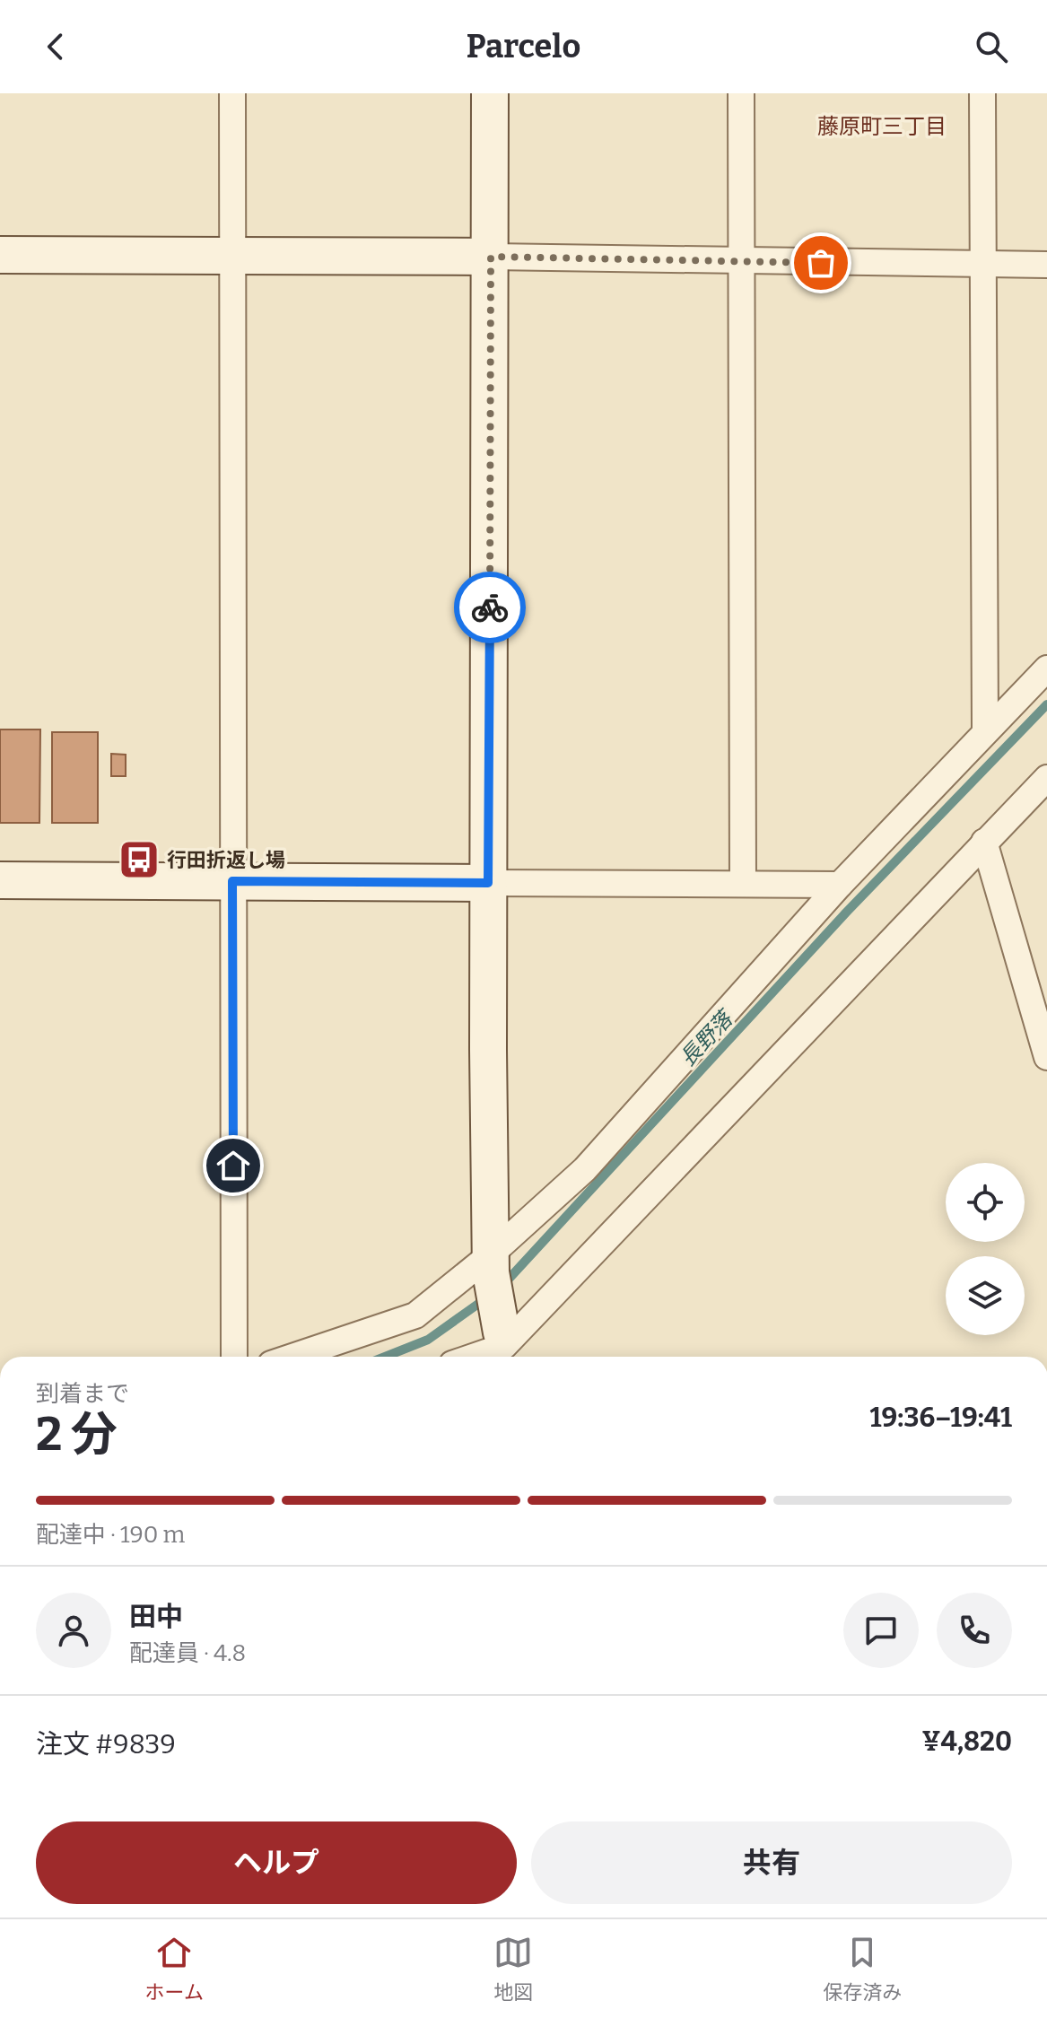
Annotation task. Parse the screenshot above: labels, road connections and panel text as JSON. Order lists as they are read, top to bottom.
{
  "districts": ["藤原町三丁目"],
  "water": ["長野落"],
  "places": {
    "bus stop": ["行田折返し場"]
  },
  "page": {
    "header": "Parcelo",
    "heading": ["2 分", "到着まで", "19:36–19:41"],
    "panel": [
      "田中",
      "配達員 · 4.8",
      "注文 #9839",
      "¥4,820"
    ],
    "bar": "配達中 · 190 m",
    "buttons": ["ヘルプ", "共有"],
    "tabs": ["ホーム", "地図", "保存済み"]
  }
}
